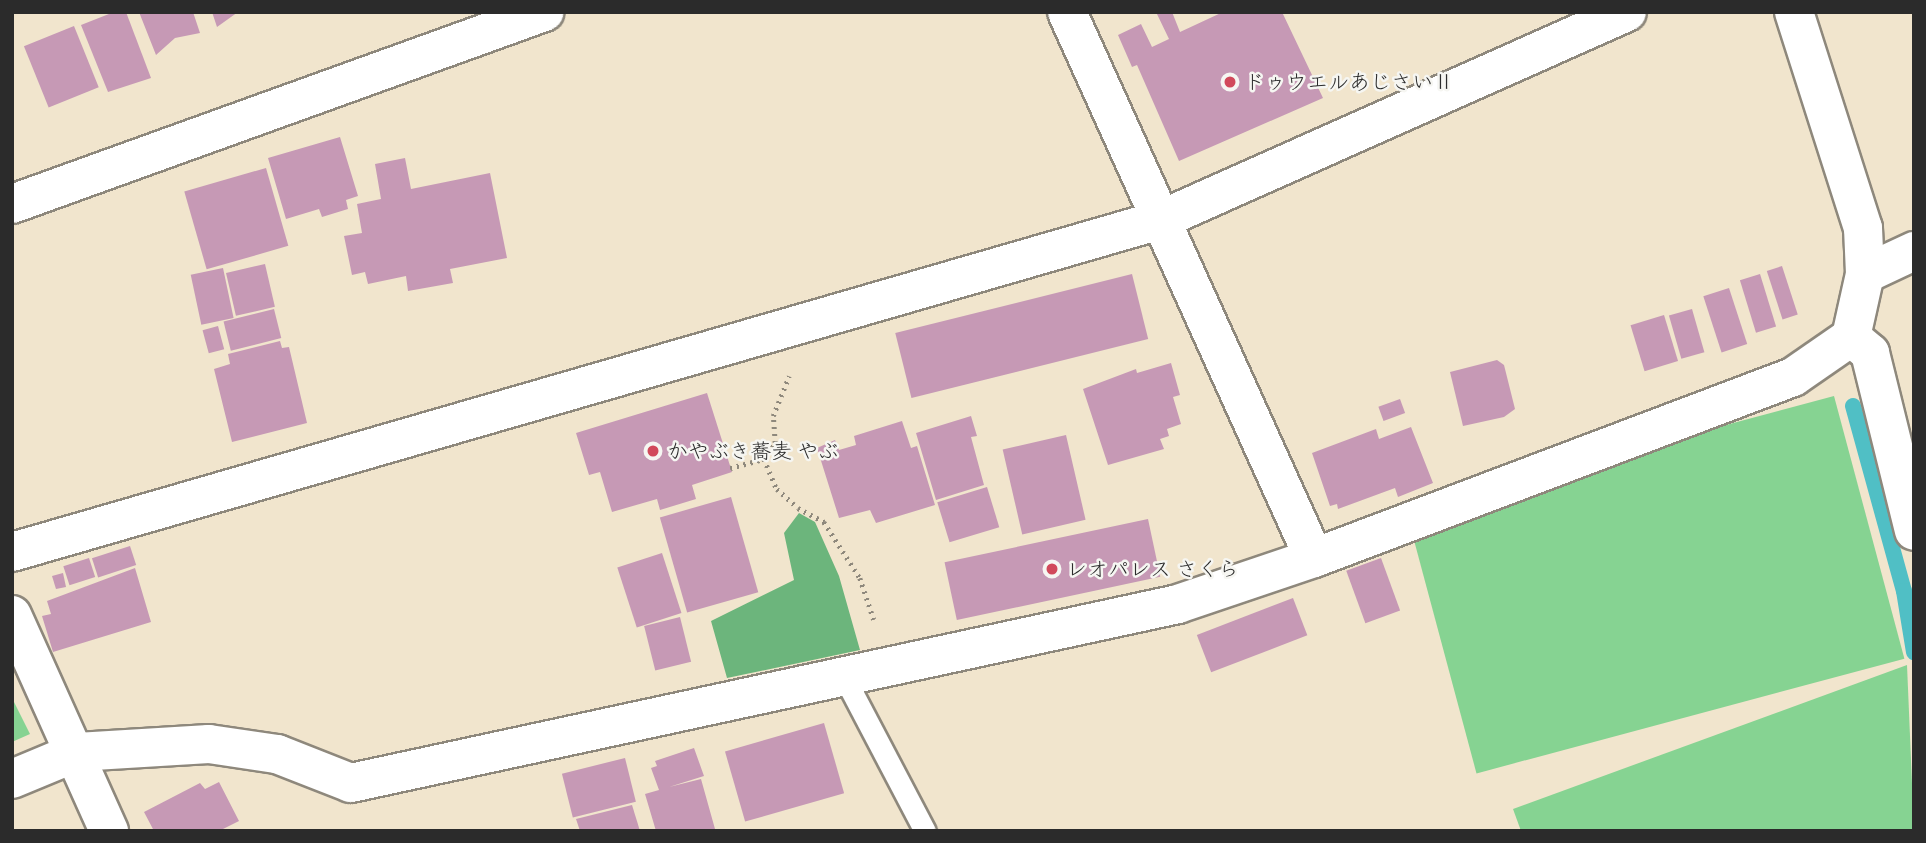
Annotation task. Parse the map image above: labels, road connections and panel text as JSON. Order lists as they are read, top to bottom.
{
  "places": ["ドゥウエルあじさいⅡ", "かやぶき蕎麦 やぶ", "レオパレス さくら"]
}
